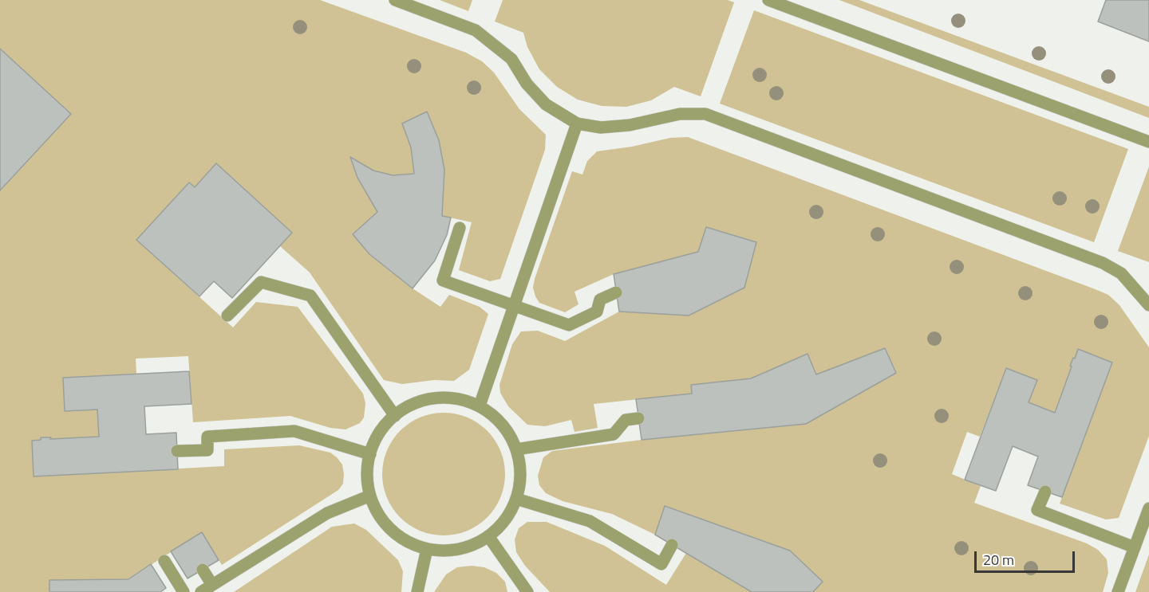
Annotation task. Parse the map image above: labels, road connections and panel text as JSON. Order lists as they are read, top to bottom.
{
  "scale_bar": "20 m"
}
